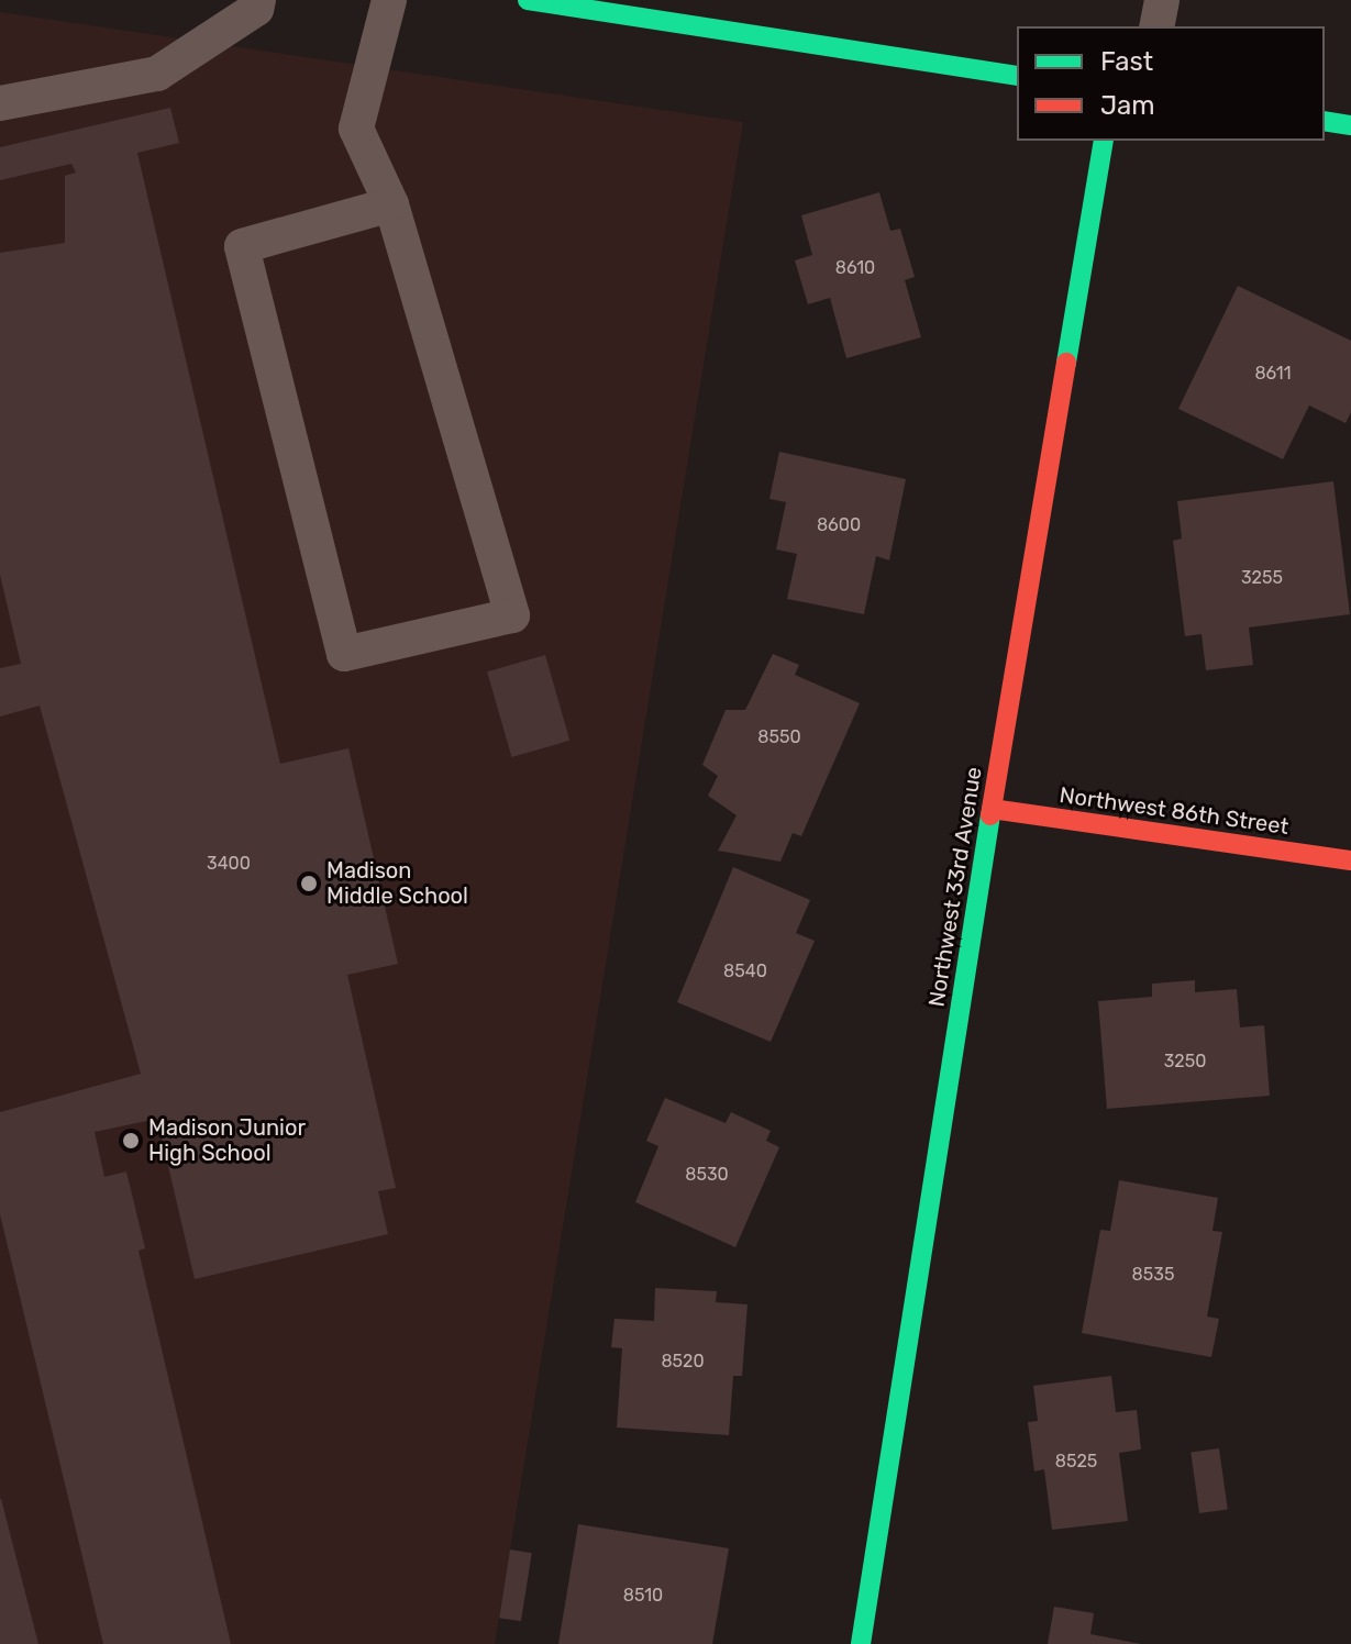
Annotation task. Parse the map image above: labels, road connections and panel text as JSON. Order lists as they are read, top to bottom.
{
  "streets": {
    "street": ["Northwest 86th Street", "Northwest 33rd Avenue"]
  },
  "crossings": [
    ["Northwest 86th Street", "Northwest 33rd Avenue"]
  ],
  "places": ["Madison Middle School", "Madison Junior High School"],
  "house_numbers": [
    "8610",
    "8611",
    "8600",
    "3255",
    "8550",
    "3400",
    "8540",
    "3250",
    "8530",
    "8535",
    "8520",
    "8525",
    "8510"
  ],
  "legend": ["Fast", "Jam"]
}
